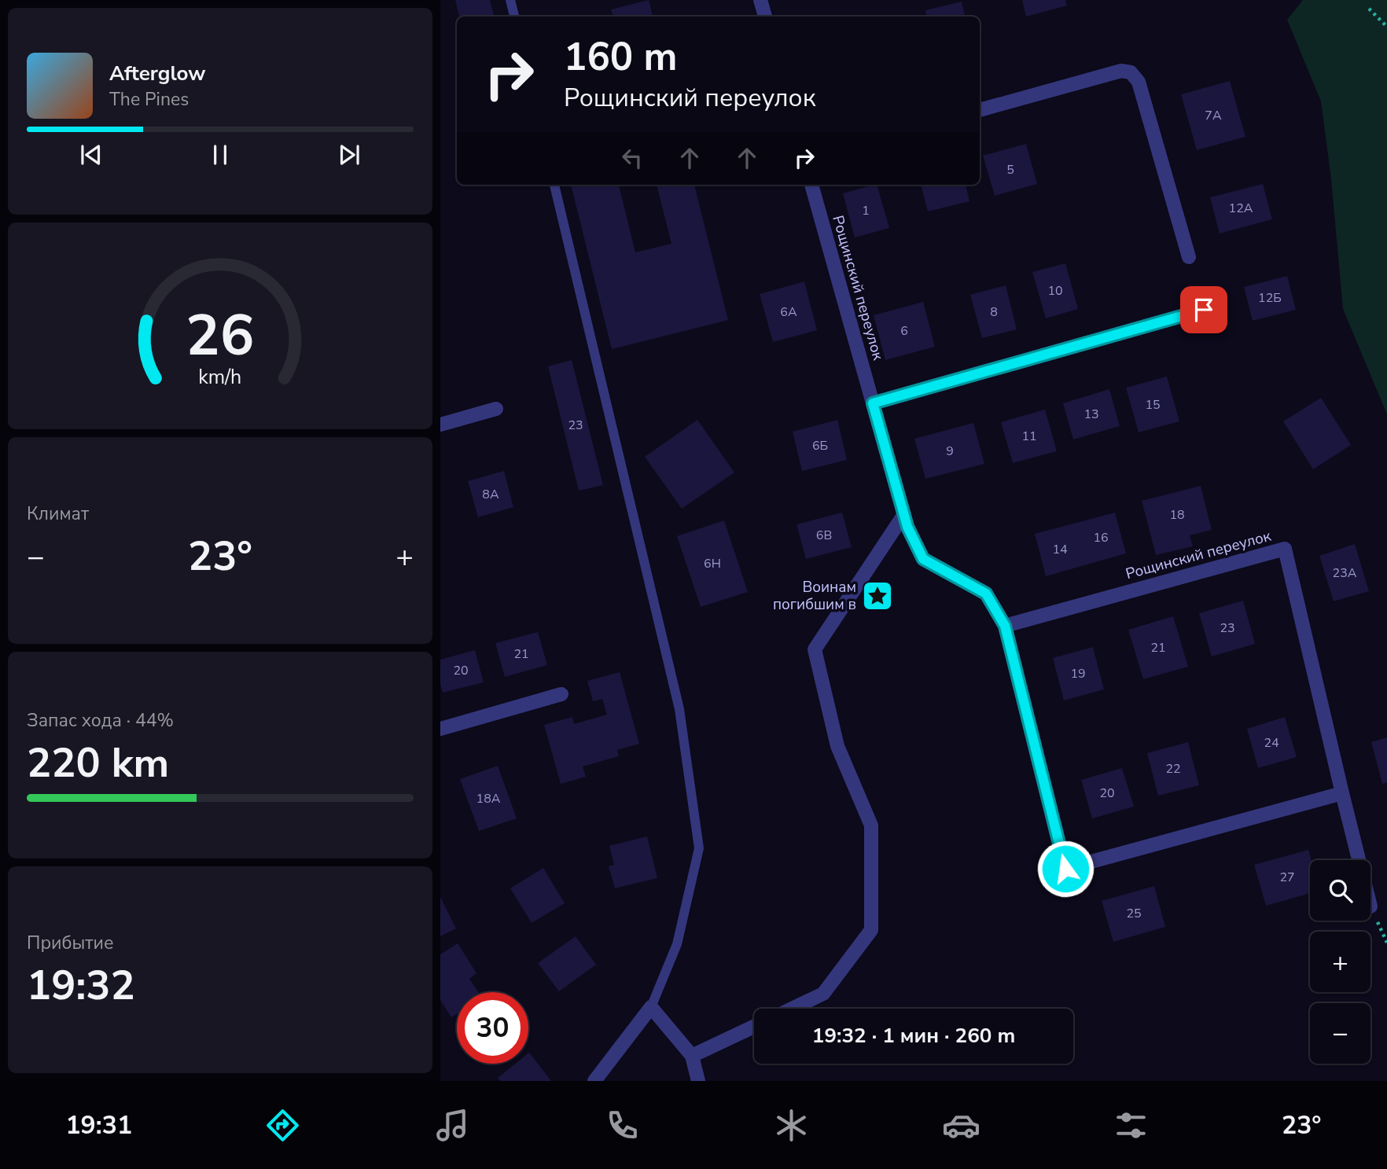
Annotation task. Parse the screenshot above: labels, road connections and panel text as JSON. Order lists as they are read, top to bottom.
{
  "streets": {
    "street": ["Рощинский переулок"]
  },
  "places": {
    "place": ["Воинам погибшим в"]
  },
  "house_numbers": [
    "7А",
    "5",
    "12А",
    "1",
    "10",
    "12Б",
    "6А",
    "8",
    "6",
    "15",
    "13",
    "23",
    "11",
    "6Б",
    "9",
    "8А",
    "18",
    "6В",
    "16",
    "14",
    "6Н",
    "23А",
    "23",
    "21",
    "21",
    "20",
    "19",
    "24",
    "22",
    "20",
    "18А",
    "27",
    "25"
  ],
  "page": {
    "turn": ["160 m", "Рощинский переулок"],
    "song": ["Afterglow", "The Pines"],
    "tile": [
      "Климат",
      ["Запас хода · 44%", "220 km"],
      ["Прибытие", "19:32"]
    ],
    "heat": ["−", "23°", "+"],
    "map_buttons": ["+", "−"],
    "limit": "30",
    "trip": "19:32 · 1 мин · 260 m",
    "tabs": ["19:31", "23°"],
    "gauge": ["26", "km/h"]
  }
}
